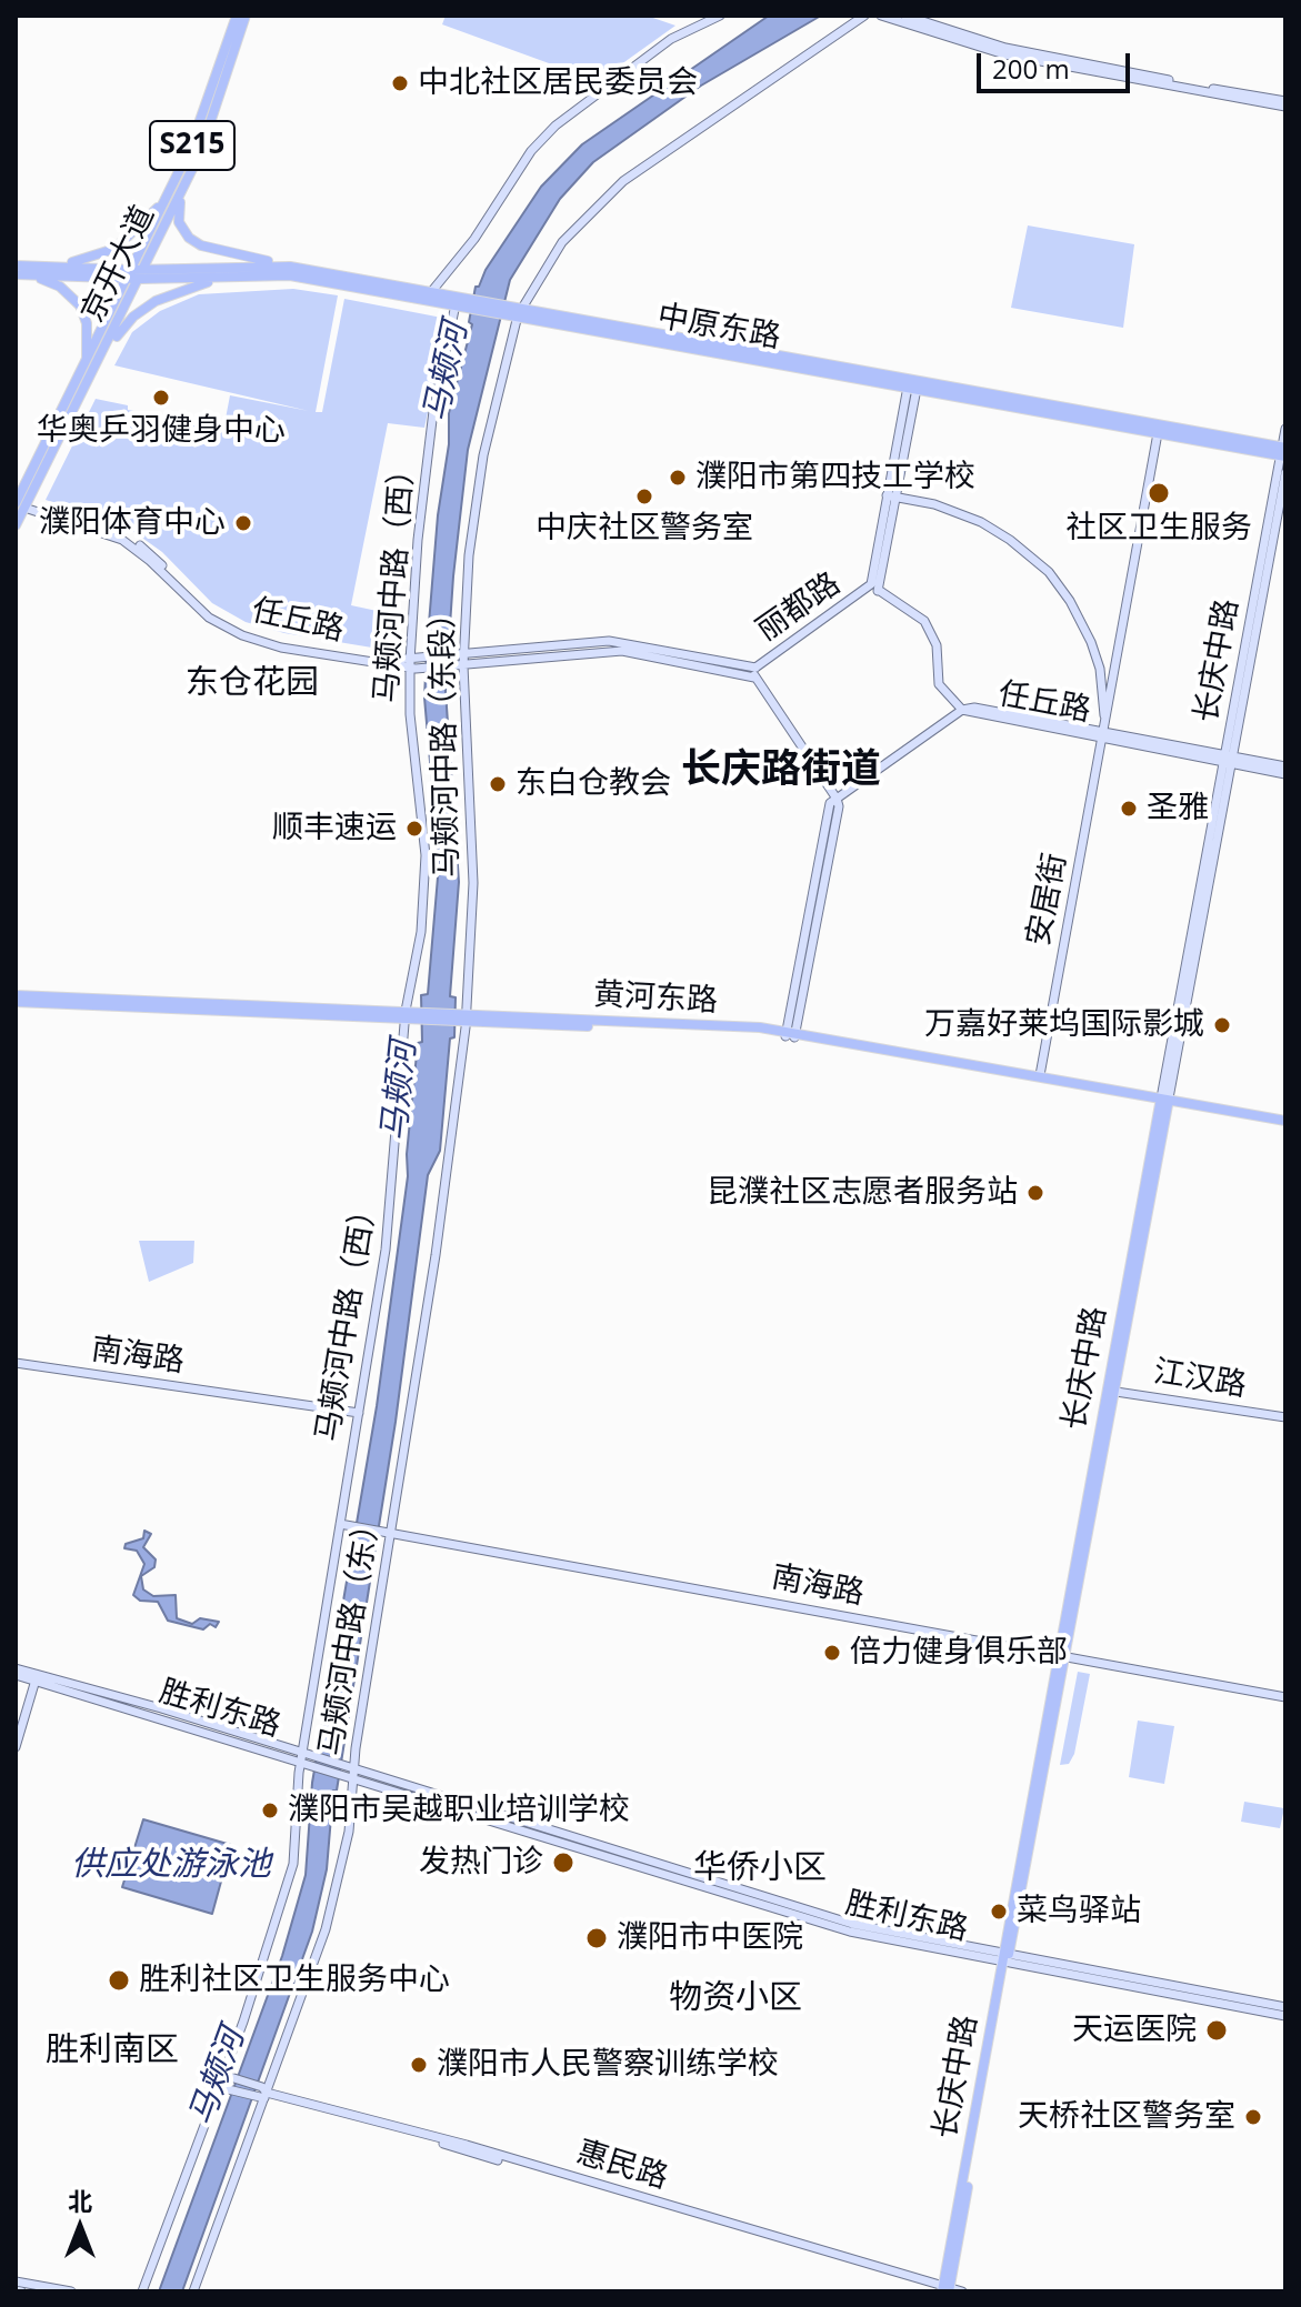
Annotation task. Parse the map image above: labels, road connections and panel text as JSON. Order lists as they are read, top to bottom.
{
  "streets": {
    "main road": [
      "S215",
      "京开大道",
      "中原东路",
      "长庆中路",
      "黄河东路"
    ],
    "street": [
      "马颊河中路（西）",
      "丽都路",
      "任丘路",
      "马颊河中路（东段）",
      "安居街",
      "南海路",
      "江汉路",
      "马颊河中路（东）",
      "胜利东路",
      "惠民路"
    ]
  },
  "crossings": [
    ["京开大道", "中原东路"],
    ["京开大道", "任丘路"],
    ["中原东路", "马颊河中路（西）"],
    ["中原东路", "丽都路"],
    ["中原东路", "长庆中路"],
    ["中原东路", "马颊河中路（东段）"],
    ["中原东路", "安居街"],
    ["马颊河中路（西）", "任丘路"],
    ["马颊河中路（西）", "黄河东路"],
    ["马颊河中路（西）", "南海路"],
    ["马颊河中路（西）", "胜利东路"],
    ["丽都路", "任丘路"],
    ["任丘路", "长庆中路"],
    ["任丘路", "马颊河中路（东段）"],
    ["任丘路", "安居街"],
    ["长庆中路", "黄河东路"],
    ["长庆中路", "南海路"],
    ["长庆中路", "江汉路"],
    ["长庆中路", "胜利东路"],
    ["长庆中路", "惠民路"],
    ["马颊河中路（东段）", "黄河东路"],
    ["马颊河中路（东段）", "马颊河中路（东）"],
    ["安居街", "黄河东路"],
    ["黄河东路", "马颊河中路（东）"],
    ["南海路", "马颊河中路（东）"],
    ["马颊河中路（东）", "胜利东路"],
    ["马颊河中路（东）", "惠民路"]
  ],
  "districts": [
    "东仓花园",
    "长庆路街道",
    "华侨小区",
    "物资小区",
    "胜利南区"
  ],
  "water": ["马颊河", "供应处游泳池"],
  "places": [
    "中北社区居民委员会",
    "华奥乒羽健身中心",
    "濮阳市第四技工学校",
    "社区卫生服务",
    "中庆社区警务室",
    "濮阳体育中心",
    "东白仓教会",
    "圣雅",
    "顺丰速运",
    "万嘉好莱坞国际影城",
    "昆濮社区志愿者服务站",
    "倍力健身俱乐部",
    "濮阳市吴越职业培训学校",
    "发热门诊",
    "菜鸟驿站",
    "濮阳市中医院",
    "胜利社区卫生服务中心",
    "天运医院",
    "濮阳市人民警察训练学校",
    "天桥社区警务室"
  ],
  "scale_bar": "200 m",
  "north": "top"
}
